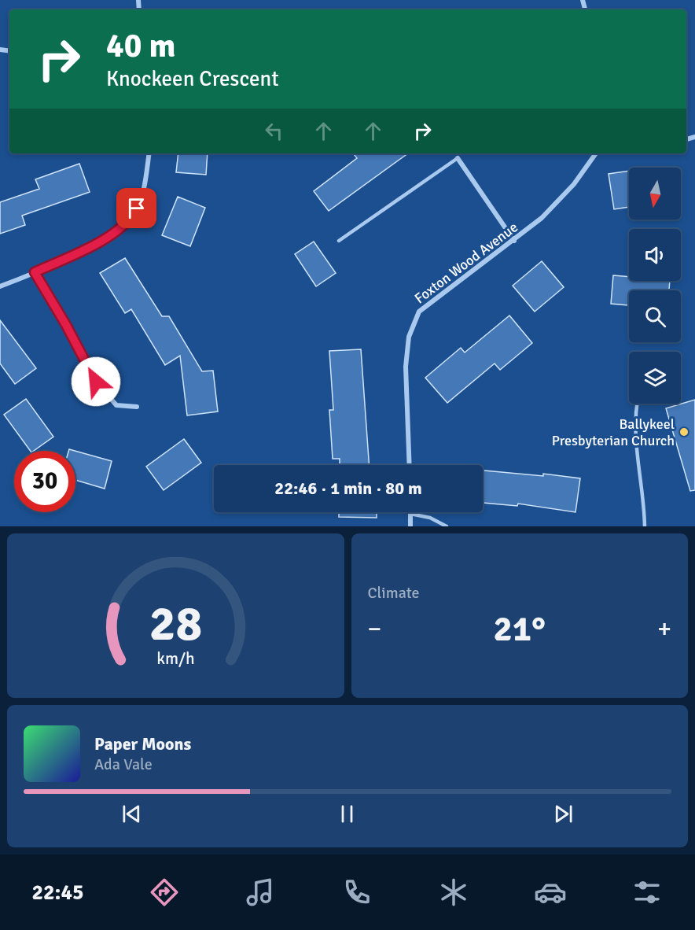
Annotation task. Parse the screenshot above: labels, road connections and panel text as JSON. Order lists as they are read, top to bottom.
{
  "streets": {
    "street": ["Foxton Wood Avenue"]
  },
  "places": ["Ballykeel Presbyterian Church"],
  "north": "bottom",
  "page": {
    "turn": ["40 m", "Knockeen Crescent"],
    "limit": "30",
    "trip": "22:46 · 1 min · 80 m",
    "tile": "Climate",
    "heat": ["−", "21°", "+"],
    "song": ["Paper Moons", "Ada Vale"],
    "tabs": "22:45",
    "gauge": ["28", "km/h"]
  }
}
